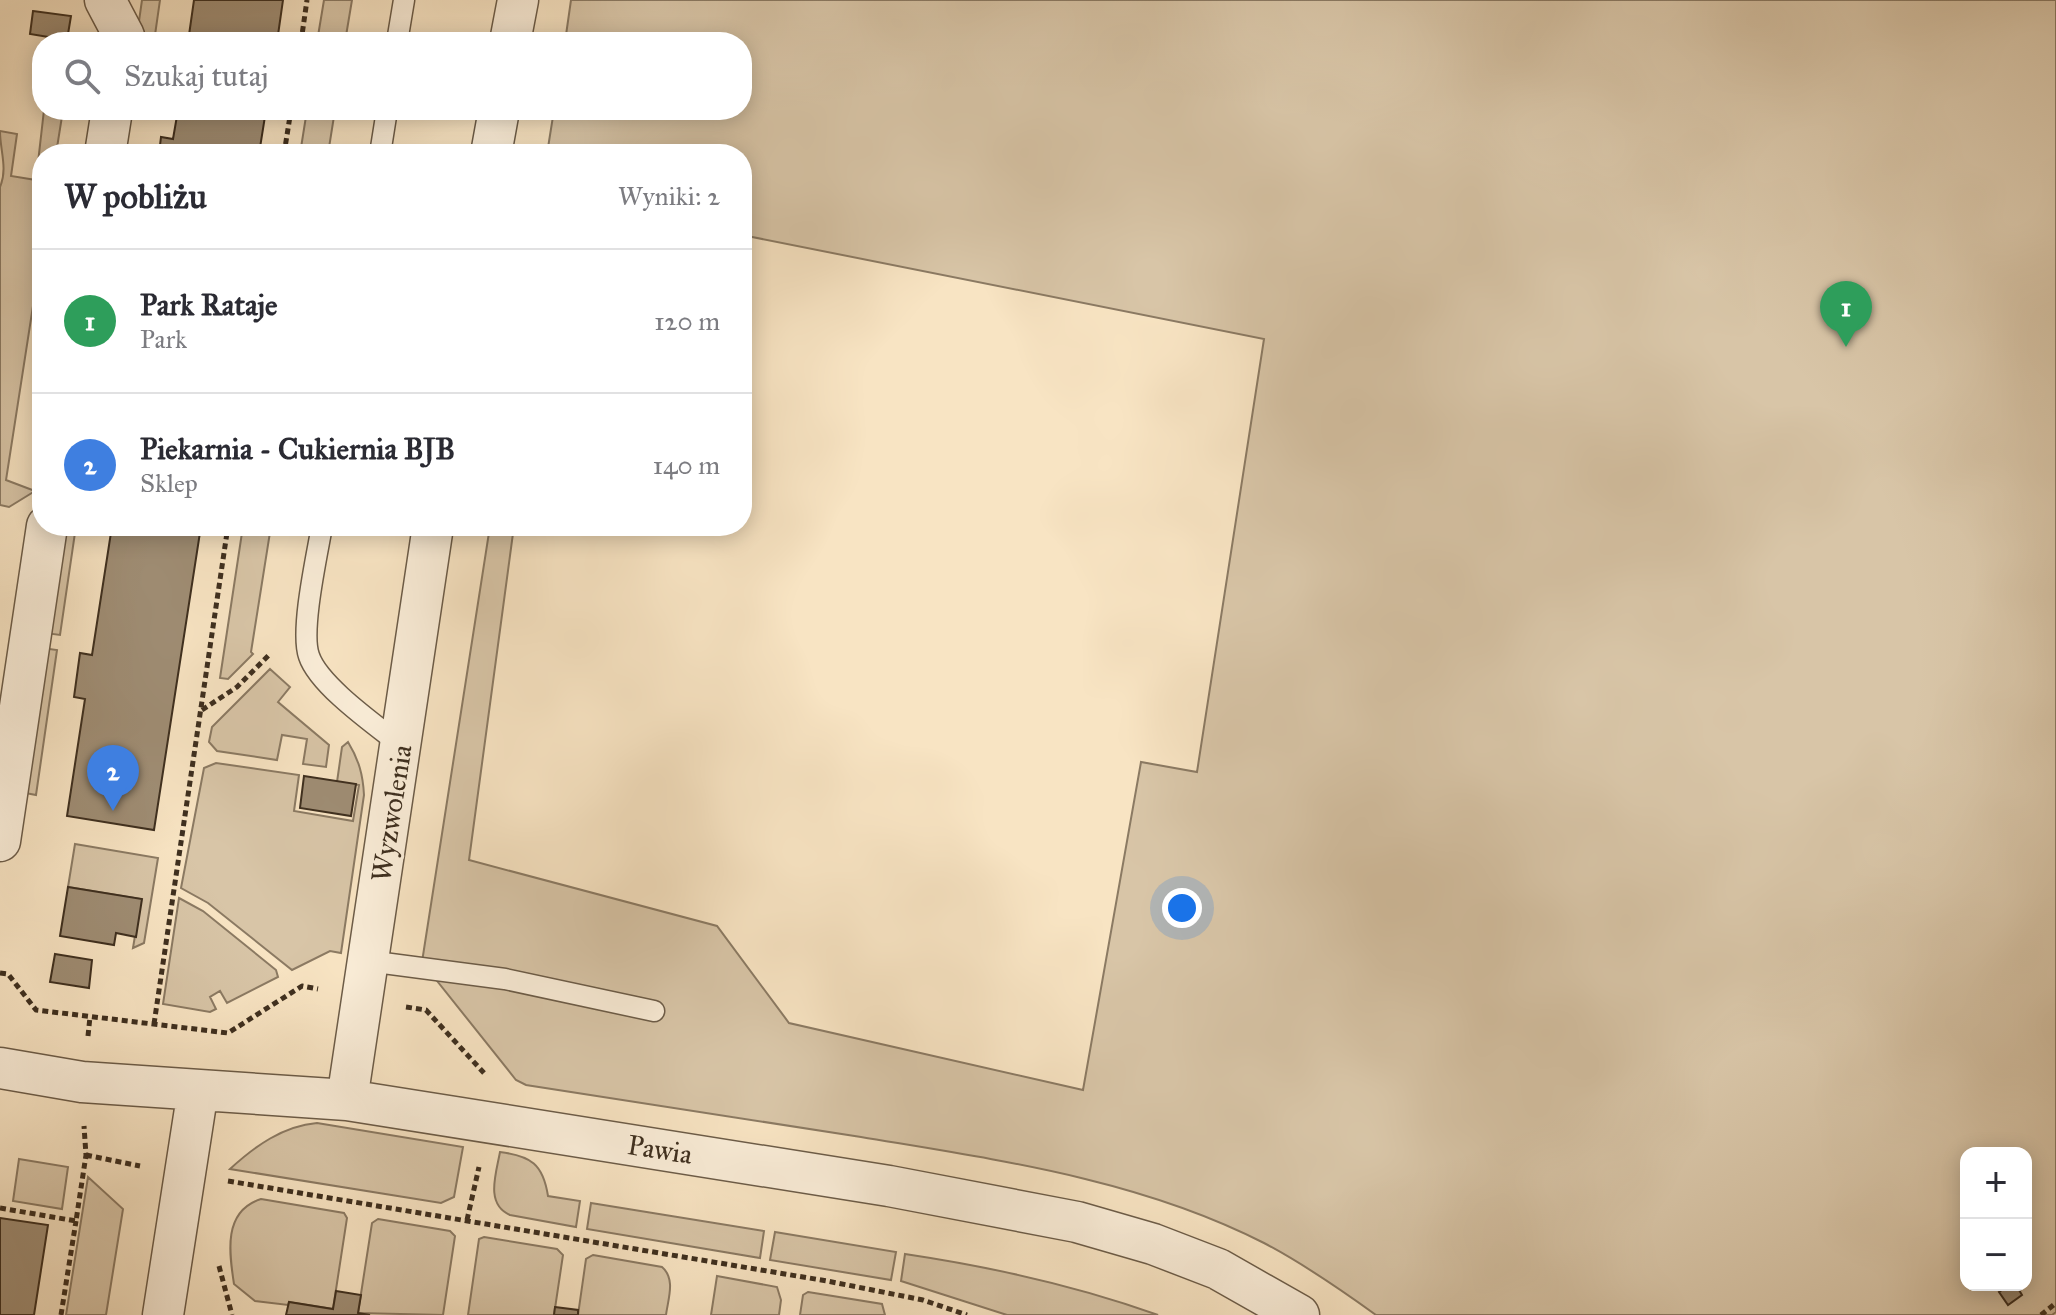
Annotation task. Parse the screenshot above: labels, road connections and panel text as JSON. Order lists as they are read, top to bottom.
{
  "streets": {
    "street": ["Wyzwolenia", "Pawia"]
  },
  "crossings": [
    ["Wyzwolenia", "Pawia"]
  ],
  "page": {
    "search": "Szukaj tutaj",
    "heading": ["W pobliżu", "Wyniki: 2"],
    "list": [
      {
        "mark": "1",
        "name": "Park Rataje",
        "note": "Park",
        "value": "120 m"
      },
      {
        "mark": "2",
        "name": "Piekarnia - Cukiernia BJB",
        "note": "Sklep",
        "value": "140 m"
      }
    ],
    "pins": ["1", "2"],
    "map_buttons": ["+", "−"]
  }
}
